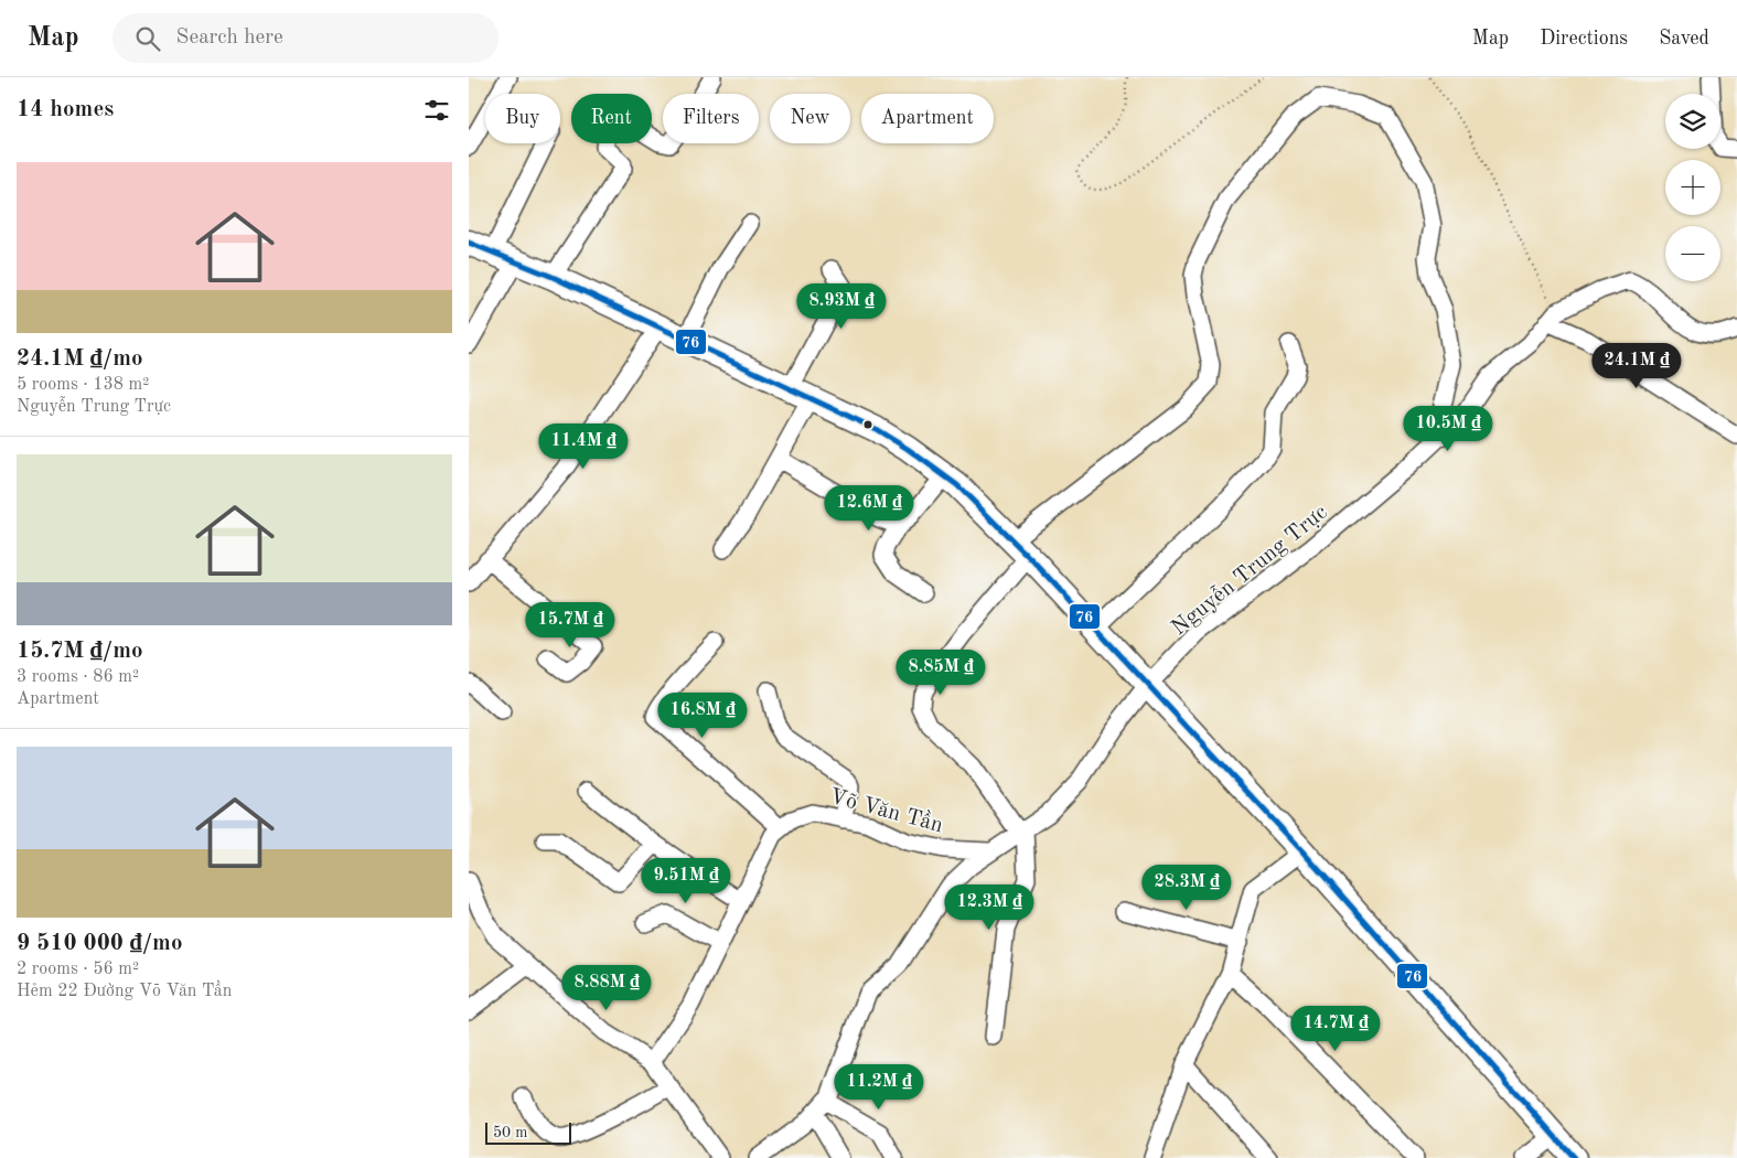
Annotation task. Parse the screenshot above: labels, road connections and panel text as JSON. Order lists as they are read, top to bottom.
{
  "streets": {
    "street": ["Nguyễn Trung Trực", "Võ Văn Tần"]
  },
  "crossings": [
    ["Nguyễn Trung Trực", "Võ Văn Tần"]
  ],
  "lines": ["transit line 76"],
  "scale_bar": "50 m",
  "page": {
    "header": "Map",
    "search": "Search here",
    "nav": ["Map", "Directions", "Saved"],
    "heading": "14 homes",
    "map_buttons": ["+", "−"],
    "chip": [
      "Buy",
      "Rent",
      "Filters",
      "New",
      "Apartment"
    ],
    "list": [
      {
        "name": "24.1M ₫/mo",
        "note": "5 rooms · 138 m² · Nguyễn Trung Trực"
      },
      {
        "name": "15.7M ₫/mo",
        "note": "3 rooms · 86 m² · Apartment"
      },
      {
        "name": "9 510 000 ₫/mo",
        "note": "2 rooms · 56 m² · Hẻm 22 Đường Võ Văn Tần"
      }
    ],
    "price": [
      "8.93M ₫",
      "24.1M ₫",
      "10.5M ₫",
      "11.4M ₫",
      "12.6M ₫",
      "15.7M ₫",
      "8.85M ₫",
      "16.8M ₫",
      "9.51M ₫",
      "28.3M ₫",
      "12.3M ₫",
      "8.88M ₫",
      "14.7M ₫",
      "11.2M ₫"
    ],
    "scale": "50 m"
  }
}
